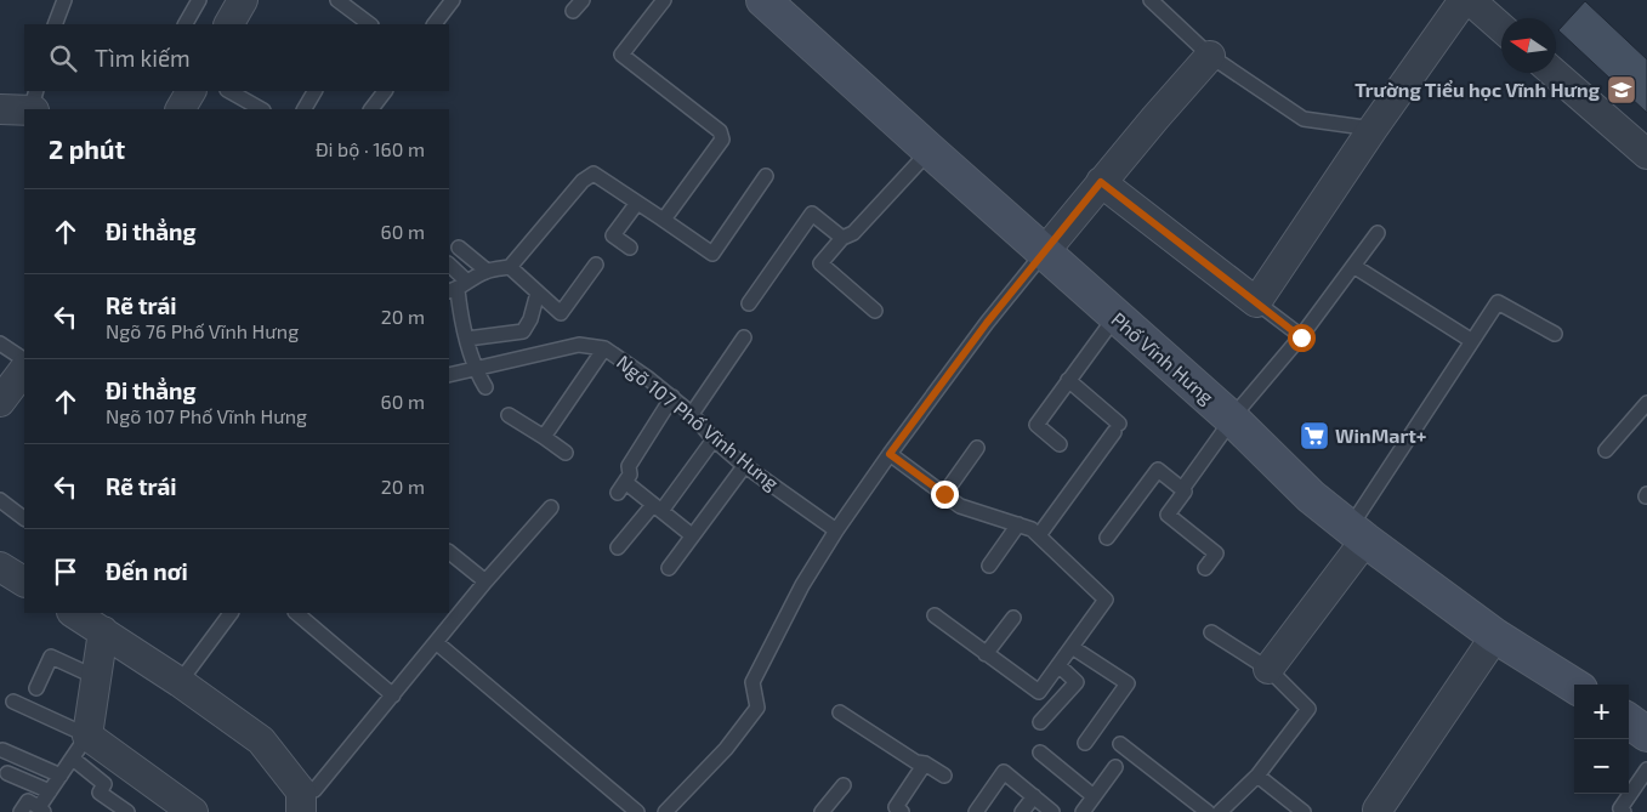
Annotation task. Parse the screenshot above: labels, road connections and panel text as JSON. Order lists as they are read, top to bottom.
{
  "streets": {
    "main road": ["Phố Vĩnh Hưng"],
    "lane": ["Ngõ 107 Phố Vĩnh Hưng"]
  },
  "places": {
    "school or university": ["Trường Tiểu học Vĩnh Hưng"],
    "supermarket": ["WinMart+"]
  },
  "north": "left",
  "page": {
    "search": "Tìm kiếm",
    "heading": ["2 phút", "Đi bộ · 160 m"],
    "list": [
      ["Đi thẳng", "60 m"],
      ["Rẽ trái", "Ngõ 76 Phố Vĩnh Hưng", "20 m"],
      ["Đi thẳng", "Ngõ 107 Phố Vĩnh Hưng", "60 m"],
      ["Rẽ trái", "20 m"],
      "Đến nơi"
    ],
    "map_buttons": ["+", "−"]
  }
}
